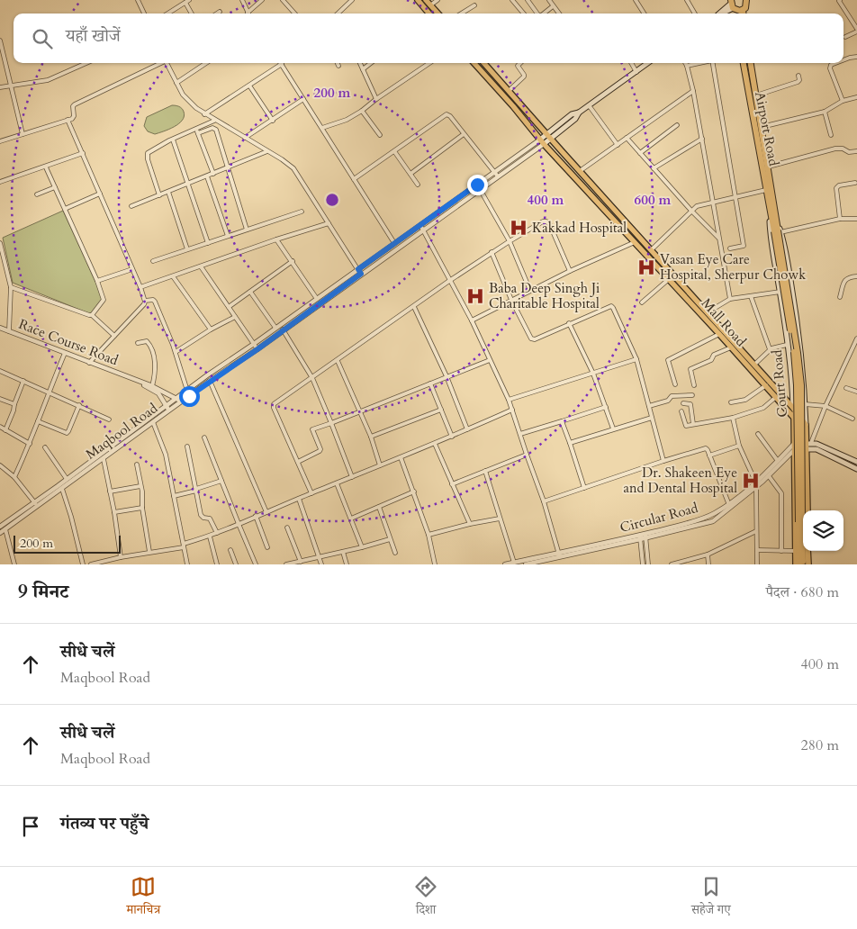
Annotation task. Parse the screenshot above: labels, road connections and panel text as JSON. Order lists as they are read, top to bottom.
{
  "streets": {
    "highway": ["Airport Road"],
    "main road": ["Mall Road", "Court Road"],
    "street": ["Race Course Road", "Maqbool Road", "Circular Road"]
  },
  "crossings": [
    ["Airport Road", "Court Road"],
    ["Mall Road", "Court Road"],
    ["Mall Road", "Maqbool Road"],
    ["Race Course Road", "Maqbool Road"],
    ["Court Road", "Circular Road"]
  ],
  "places": {
    "hospital": [
      "Kakkad Hospital",
      "Vasan Eye Care Hospital, Sherpur Chowk",
      "Baba Deep Singh Ji Charitable Hospital",
      "Dr. Shakeen Eye and Dental Hospital"
    ]
  },
  "scale_bar": "200 m",
  "page": {
    "search": "यहाँ खोजें",
    "scale": "200 m",
    "heading": ["9 मिनट", "पैदल · 680 m"],
    "list": [
      ["सीधे चलें", "Maqbool Road", "400 m"],
      ["सीधे चलें", "Maqbool Road", "280 m"],
      "गंतव्य पर पहुँचे"
    ],
    "nav": ["मानचित्र", "दिशा", "सहेजे गए"]
  },
  "rings": ["200 m", "400 m", "600 m"]
}
